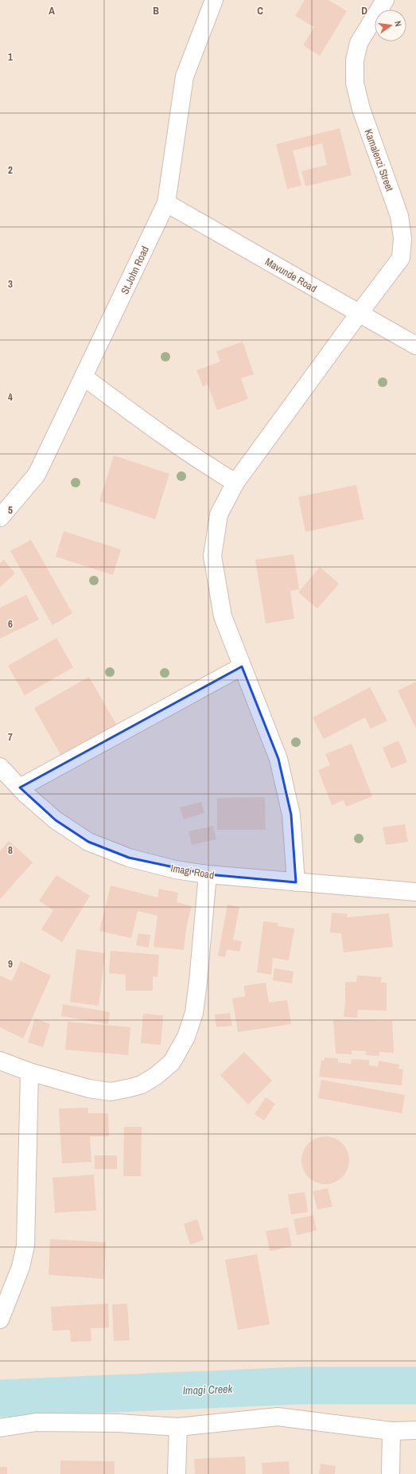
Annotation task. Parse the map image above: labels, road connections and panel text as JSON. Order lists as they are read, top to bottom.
{
  "streets": {
    "street": [
      "Kamalenzi Street",
      "St.John Road",
      "Mavunde Road",
      "Imagi Road"
    ]
  },
  "crossings": [
    ["Kamalenzi Street", "Mavunde Road"],
    ["Kamalenzi Street", "Imagi Road"],
    ["St.John Road", "Mavunde Road"]
  ],
  "water": ["Imagi Creek"],
  "north": "right",
  "grid": {
    "columns": [
      "A",
      "B",
      "C",
      "D"
    ],
    "rows": [
      "1",
      "2",
      "3",
      "4",
      "5",
      "6",
      "7",
      "8",
      "9"
    ]
  }
}
